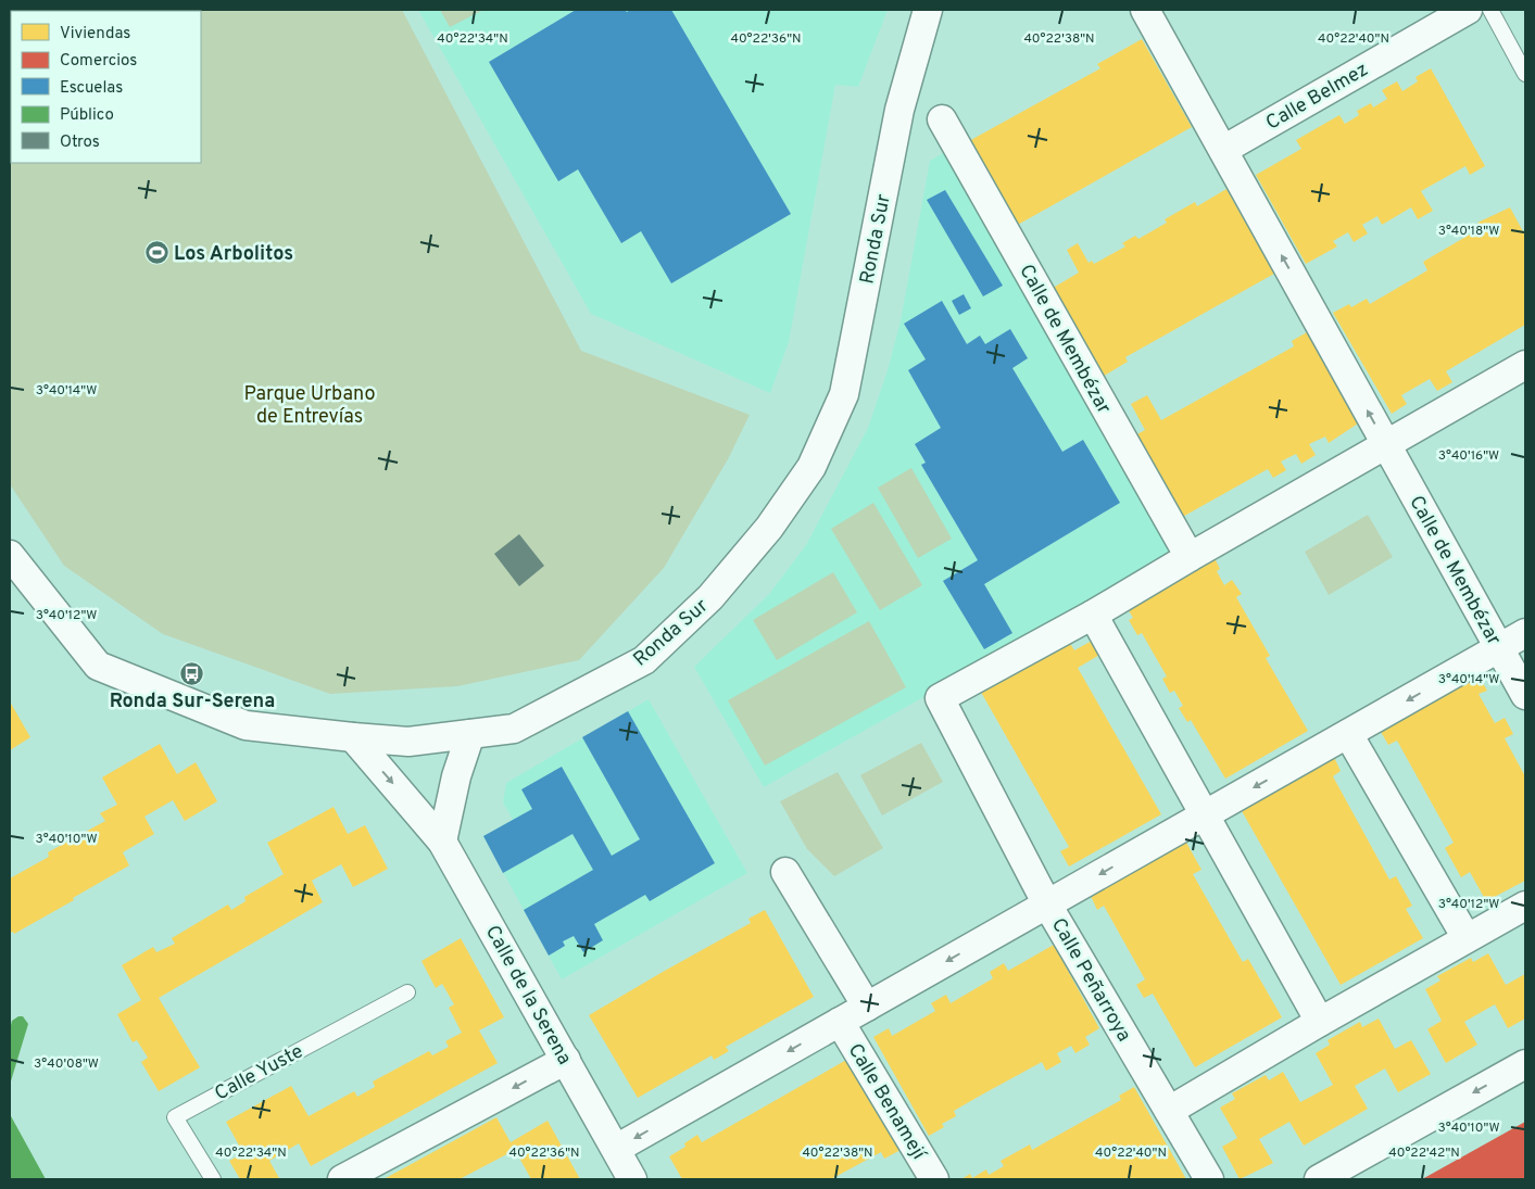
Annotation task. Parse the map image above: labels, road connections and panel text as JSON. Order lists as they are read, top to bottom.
{
  "streets": {
    "street": [
      "Calle Belmez",
      "Ronda Sur",
      "Calle de Membézar",
      "Calle Peñarroya",
      "Calle de la Serena",
      "Calle Benamejí"
    ],
    "lane": ["Calle Yuste"]
  },
  "crossings": [
    ["Calle Belmez", "Calle de Membézar"],
    ["Ronda Sur", "Calle de la Serena"],
    ["Calle de Membézar", "Calle Peñarroya"],
    ["Calle Peñarroya", "Calle Benamejí"]
  ],
  "parks": ["Parque Urbano de Entrevías"],
  "places": {
    "sports": ["Los Arbolitos"],
    "bus stop": ["Ronda Sur-Serena"]
  },
  "legend": [
    "Viviendas",
    "Comercios",
    "Escuelas",
    "Público",
    "Otros"
  ],
  "coordinates": [
    "40°22'34\"N",
    "40°22'36\"N",
    "40°22'38\"N",
    "40°22'40\"N",
    "3°40'18\"W",
    "3°40'14\"W",
    "3°40'16\"W",
    "3°40'12\"W",
    "3°40'10\"W",
    "3°40'08\"W",
    "40°22'42\"N"
  ]
}
